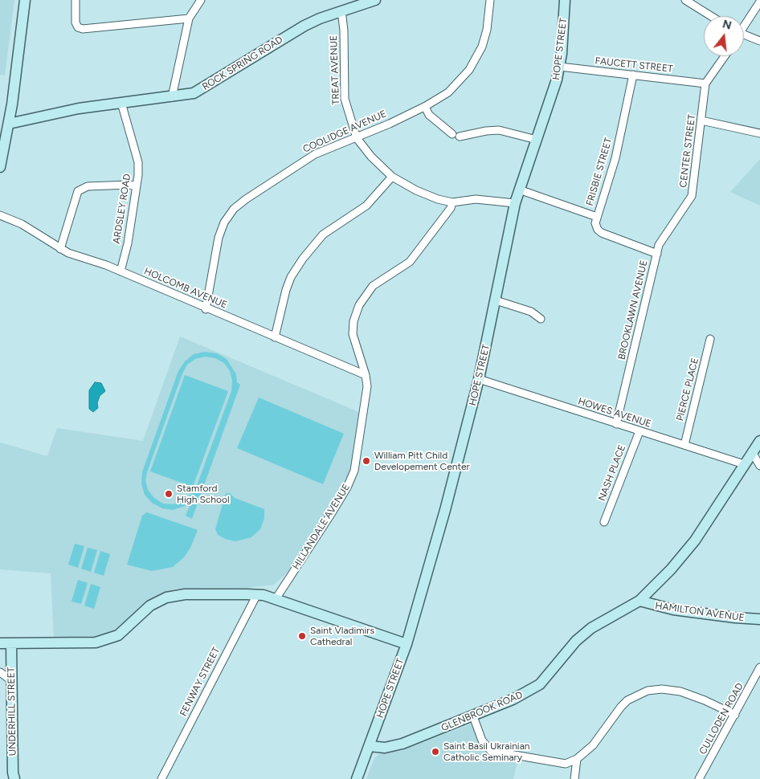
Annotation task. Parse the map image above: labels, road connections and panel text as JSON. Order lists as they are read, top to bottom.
{
  "streets": {
    "street": [
      "HOPE STREET",
      "ROCK SPRING ROAD",
      "FAUCETT STREET",
      "TREAT AVENUE",
      "COOLIDGE AVENUE",
      "CENTER STREET",
      "FRISBIE STREET",
      "ARDSLEY ROAD",
      "HOLCOMB AVENUE",
      "BROOKLAWN AVENUE",
      "PIERCE PLACE",
      "HOWES AVENUE",
      "NASH PLACE",
      "HILLANDALE AVENUE",
      "HAMILTON AVENUE",
      "FENWAY STREET",
      "UNDERHILL STREET",
      "GLENBROOK ROAD",
      "CULLODEN ROAD"
    ]
  },
  "crossings": [
    ["HOPE STREET", "FAUCETT STREET"],
    ["HOPE STREET", "TREAT AVENUE"],
    ["HOPE STREET", "FRISBIE STREET"],
    ["HOPE STREET", "HOWES AVENUE"],
    ["HOPE STREET", "GLENBROOK ROAD"],
    ["ROCK SPRING ROAD", "TREAT AVENUE"],
    ["ROCK SPRING ROAD", "ARDSLEY ROAD"],
    ["FAUCETT STREET", "CENTER STREET"],
    ["FAUCETT STREET", "FRISBIE STREET"],
    ["TREAT AVENUE", "COOLIDGE AVENUE"],
    ["TREAT AVENUE", "HILLANDALE AVENUE"],
    ["COOLIDGE AVENUE", "HOLCOMB AVENUE"],
    ["CENTER STREET", "BROOKLAWN AVENUE"],
    ["FRISBIE STREET", "BROOKLAWN AVENUE"],
    ["ARDSLEY ROAD", "HOLCOMB AVENUE"],
    ["HOLCOMB AVENUE", "HILLANDALE AVENUE"],
    ["BROOKLAWN AVENUE", "HOWES AVENUE"],
    ["PIERCE PLACE", "HOWES AVENUE"],
    ["HOWES AVENUE", "NASH PLACE"],
    ["HOWES AVENUE", "GLENBROOK ROAD"],
    ["HAMILTON AVENUE", "GLENBROOK ROAD"]
  ],
  "places": [
    "William Pitt Child Developement Center",
    "Stamford High School",
    "Saint Vladimirs Cathedral",
    "Saint Basil Ukrainian Catholic Seminary"
  ],
  "north": "top"
}
